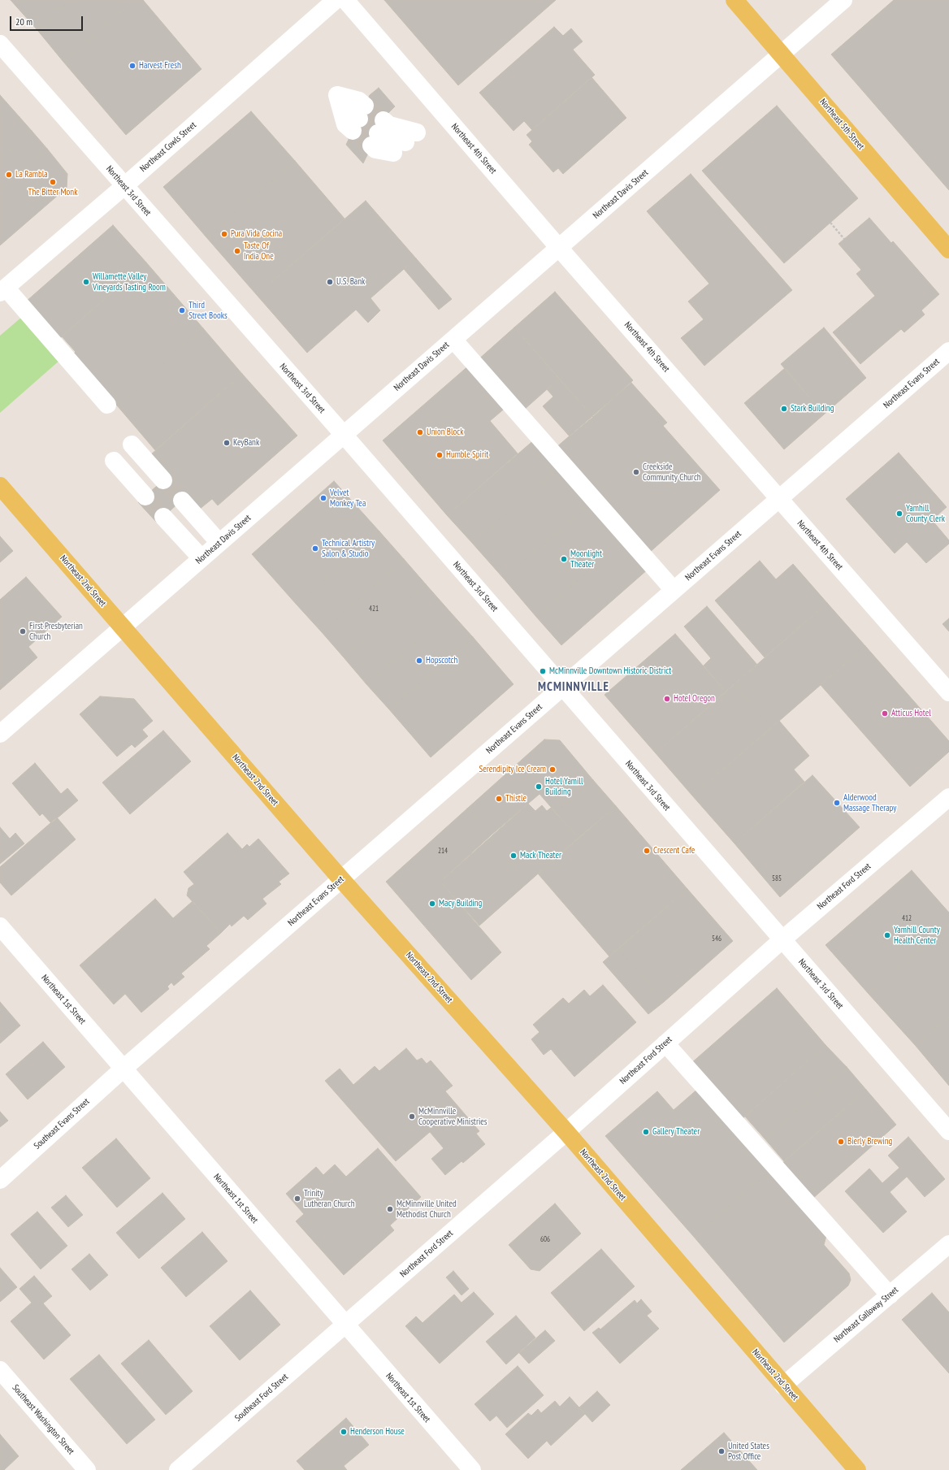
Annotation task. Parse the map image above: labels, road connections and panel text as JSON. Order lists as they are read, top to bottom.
{
  "streets": {
    "main road": ["Northeast 5th Street", "Northeast 2nd Street"],
    "street": [
      "Northeast Cowls Street",
      "Northeast 4th Street",
      "Northeast 3rd Street",
      "Northeast Davis Street",
      "Northeast Evans Street",
      "Northeast Ford Street",
      "Northeast 1st Street",
      "Southeast Evans Street",
      "Northeast Galloway Street",
      "Southeast Ford Street",
      "Southeast Washington Street"
    ]
  },
  "crossings": [
    ["Northeast 5th Street", "Northeast Davis Street"],
    ["Northeast Cowls Street", "Northeast 3rd Street"],
    ["Northeast 4th Street", "Northeast Davis Street"],
    ["Northeast 4th Street", "Northeast Evans Street"],
    ["Northeast 3rd Street", "Northeast Davis Street"],
    ["Northeast 3rd Street", "Northeast Evans Street"],
    ["Northeast 3rd Street", "Northeast Ford Street"],
    ["Northeast Davis Street", "Northeast 2nd Street"],
    ["Northeast Evans Street", "Northeast 2nd Street"],
    ["Northeast Evans Street", "Northeast 1st Street"],
    ["Northeast Evans Street", "Southeast Evans Street"],
    ["Northeast 2nd Street", "Northeast Ford Street"],
    ["Northeast 2nd Street", "Northeast Galloway Street"],
    ["Northeast Ford Street", "Northeast 1st Street"],
    ["Northeast Ford Street", "Southeast Ford Street"],
    ["Northeast 1st Street", "Southeast Evans Street"],
    ["Northeast 1st Street", "Southeast Ford Street"]
  ],
  "districts": ["MCMINNVILLE"],
  "places": [
    "Harvest Fresh",
    "La Rambla",
    "The Bitter Monk",
    "Pura Vida Cocina",
    "Taste Of India One",
    "Willamette Valley Vineyards Tasting Room",
    "U.S. Bank",
    "Third Street Books",
    "Stark Building",
    "Union Block",
    "KeyBank",
    "Humble Spirit",
    "Creekside Community Church",
    "Velvet Monkey Tea",
    "Yamhill County Clerk",
    "Technical Artistry Salon & Studio",
    "Moonlight Theater",
    "First Presbyterian Church",
    "Hopscotch",
    "McMinnville Downtown Historic District",
    "Hotel Oregon",
    "Atticus Hotel",
    "Serendipity Ice Cream",
    "Hotel Yamill Building",
    "Thistle",
    "Alderwood Massage Therapy",
    "Crescent Cafe",
    "Mack Theater",
    "Macy Building",
    "Yamhill County Health Center",
    "McMinnville Cooperative Ministries",
    "Gallery Theater",
    "Bierly Brewing",
    "Trinity Lutheran Church",
    "McMinnville United Methodist Church",
    "Henderson House",
    "United States Post Office"
  ],
  "house_numbers": [
    "421",
    "214",
    "585",
    "412",
    "546",
    "606"
  ],
  "scale_bar": "20 m"
}
